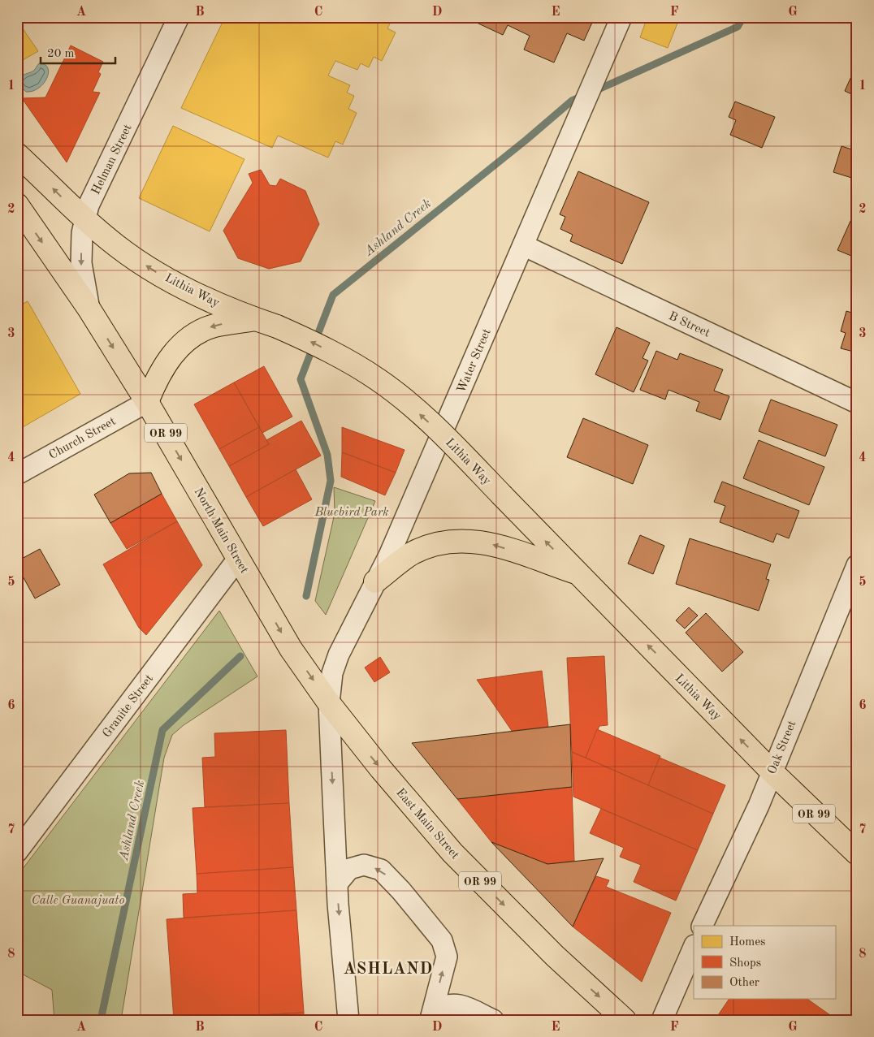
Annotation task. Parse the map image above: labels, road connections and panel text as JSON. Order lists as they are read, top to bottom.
{
  "streets": {
    "main road": [
      "Lithia Way",
      "OR 99",
      "North Main Street",
      "East Main Street"
    ],
    "street": [
      "Helman Street",
      "B Street",
      "Water Street",
      "Church Street",
      "Granite Street",
      "Oak Street"
    ]
  },
  "crossings": [
    ["Helman Street", "Lithia Way"],
    ["Helman Street", "North Main Street"],
    ["Lithia Way", "Oak Street"],
    ["B Street", "Water Street"],
    ["Water Street", "North Main Street"],
    ["Water Street", "East Main Street"],
    ["Church Street", "North Main Street"],
    ["North Main Street", "Granite Street"],
    ["North Main Street", "East Main Street"]
  ],
  "one_way": ["Lithia Way", "North Main Street", "East Main Street"],
  "districts": ["ASHLAND"],
  "water": ["Ashland Creek"],
  "parks": ["Bluebird Park", "Calle Guanajuato"],
  "legend": ["Homes", "Shops", "Other"],
  "scale_bar": "20 m",
  "grid": {
    "columns": [
      "A",
      "B",
      "C",
      "D",
      "E",
      "F",
      "G"
    ],
    "rows": [
      "1",
      "2",
      "3",
      "4",
      "5",
      "6",
      "7",
      "8"
    ]
  }
}
